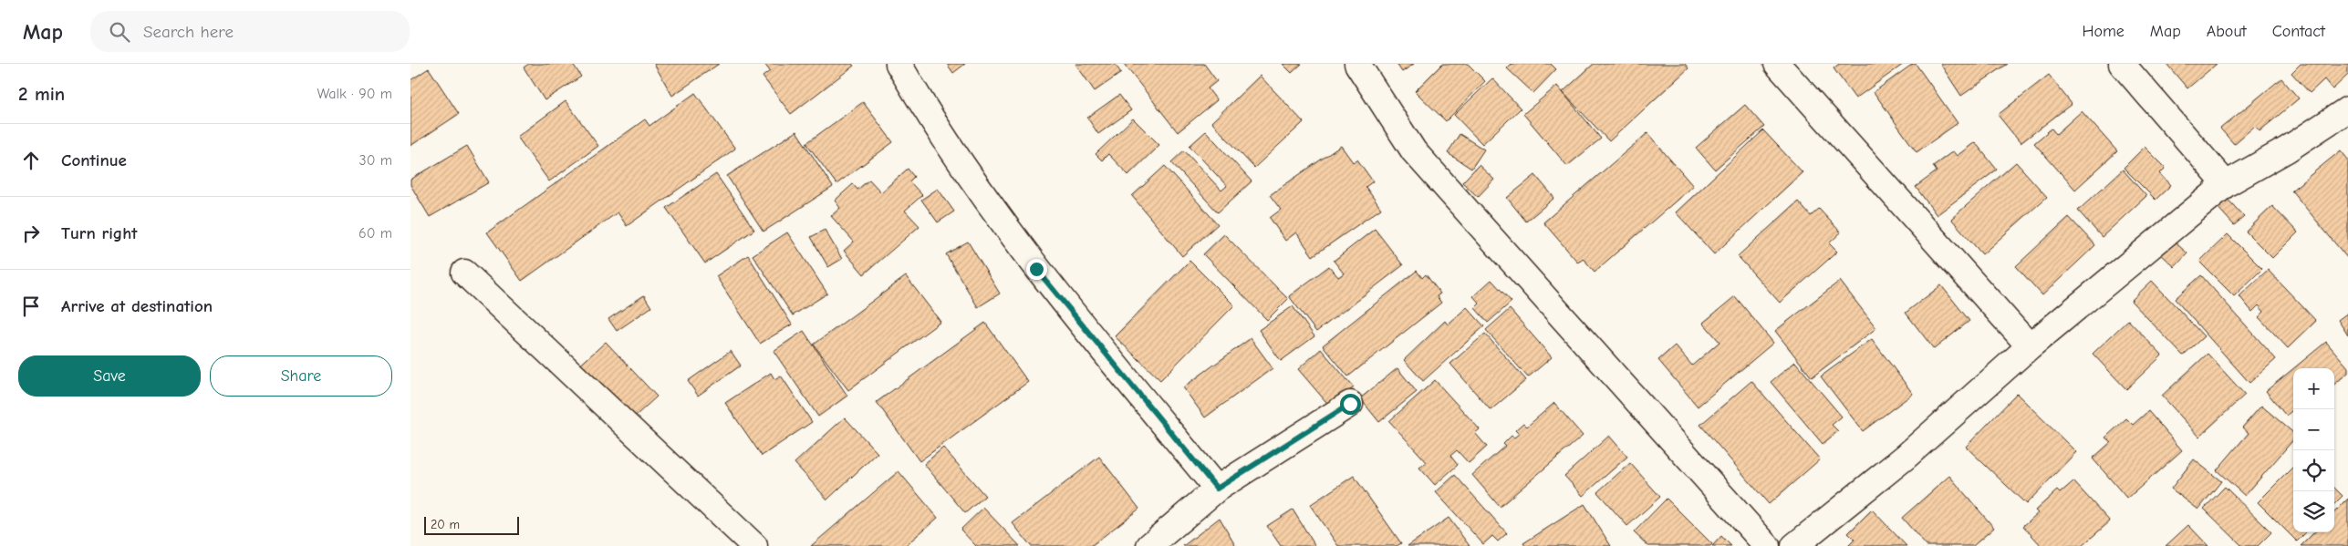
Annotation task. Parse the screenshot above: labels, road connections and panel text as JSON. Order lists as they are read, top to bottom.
{
  "scale_bar": "20 m",
  "page": {
    "header": "Map",
    "search": "Search here",
    "nav": [
      "Home",
      "Map",
      "About",
      "Contact"
    ],
    "heading": ["2 min", "Walk · 90 m"],
    "list": [
      ["Continue", "30 m"],
      ["Turn right", "60 m"],
      "Arrive at destination"
    ],
    "buttons": ["Save", "Share"],
    "map_buttons": ["+", "−"],
    "scale": "20 m"
  }
}
